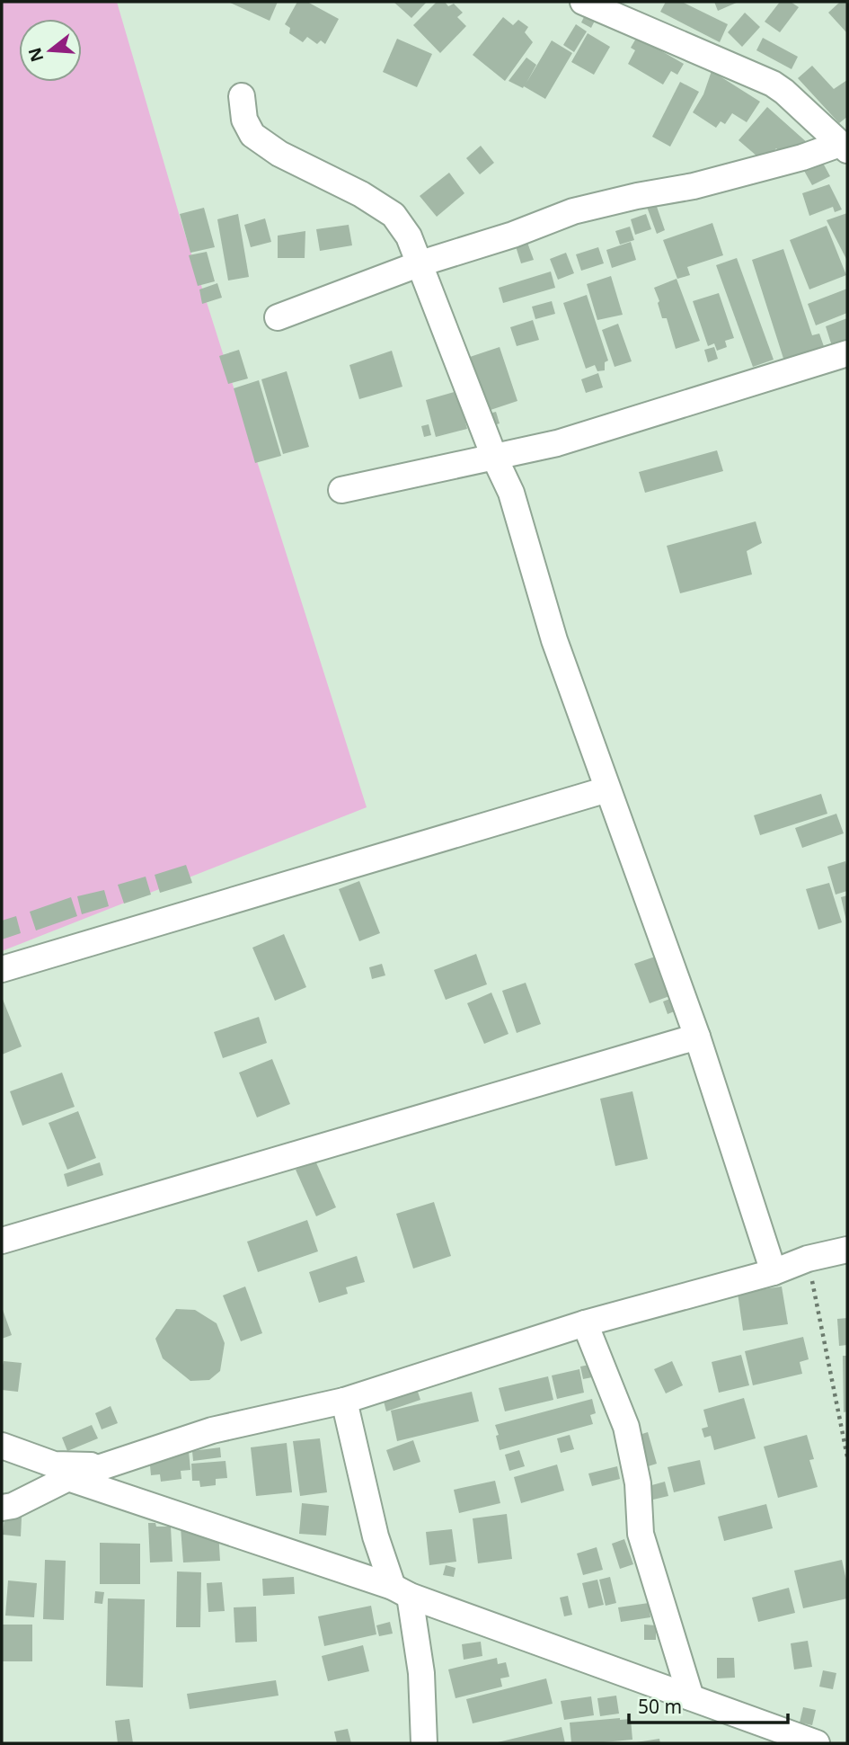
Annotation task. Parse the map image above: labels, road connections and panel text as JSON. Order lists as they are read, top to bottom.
{
  "scale_bar": "50 m",
  "north": "left"
}
